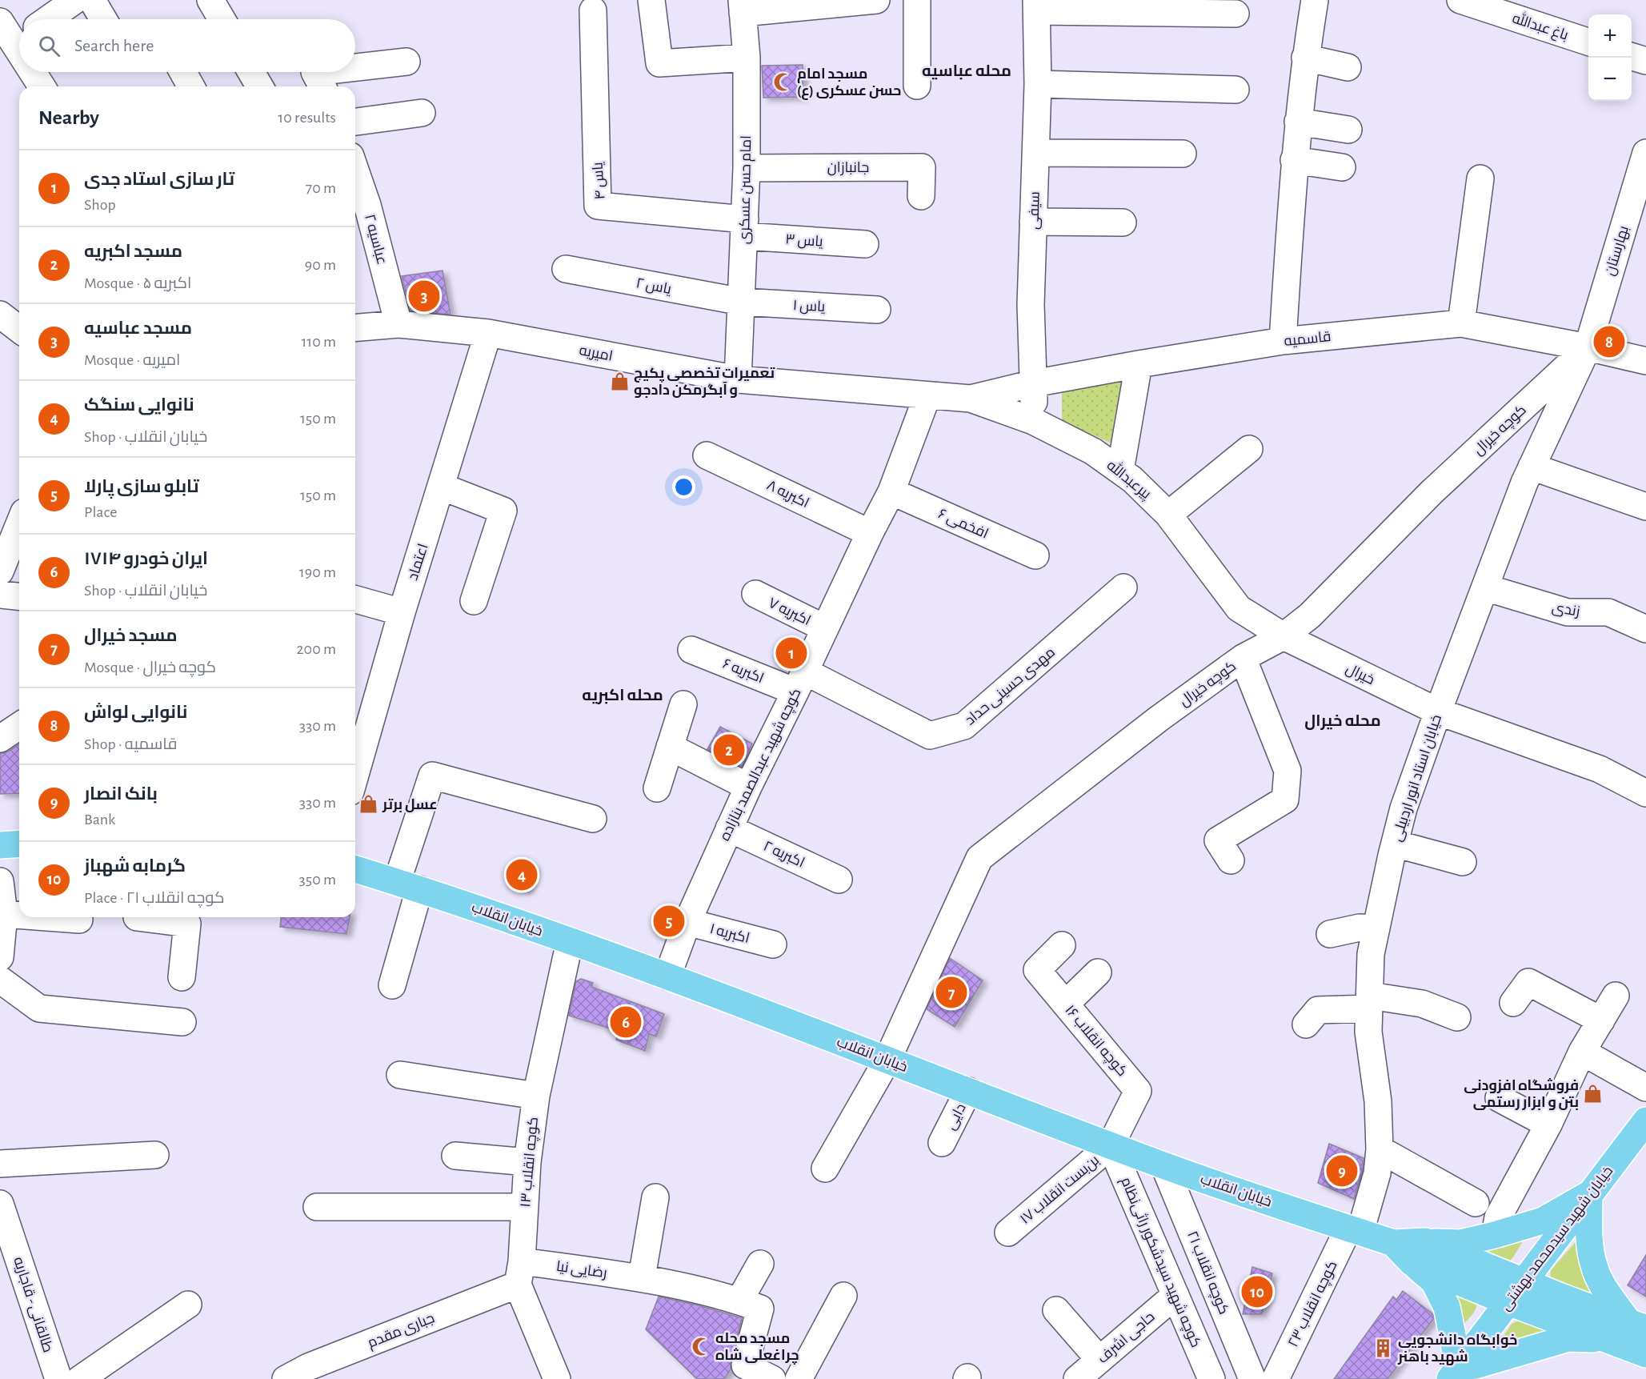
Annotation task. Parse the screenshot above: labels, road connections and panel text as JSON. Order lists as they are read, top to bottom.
{
  "streets": {
    "main road": ["خیابان انقلاب", "خیابان شهید سیدمحمد بهشتی"],
    "street": [
      "باغ عبدالله",
      "جانبازان",
      "یاس ۴",
      "امام حسن عسکری",
      "سیفی",
      "عباسیه ۲",
      "یاس ۳",
      "بهارستان",
      "یاس ۲",
      "یاس ۱",
      "قاسمیه",
      "امیریه",
      "کوچه خیرال",
      "پیرعبدالله",
      "اکبریه ۸",
      "افخمی ۶",
      "اعتماد",
      "زندی",
      "اکبریه ۷",
      "اکبریه ۶",
      "خیرال",
      "مهدی حسینی حداد",
      "کوچه شهید عبدالصمد بنازاده",
      "خیابان استاد انور اردبیلی",
      "اکبریه ۲",
      "اکبریه ۱",
      "کوچه انقلاب ۱۶",
      "دایی",
      "کوچه انقلاب ۱۳",
      "بن‌بست انقلاب ۱۷",
      "کوچه شهید سیدشکور راثی‌نظام",
      "رضایی نیا",
      "کوچه انقلاب ۲۱",
      "کوچه انقلاب ۲۳",
      "طالقانی - قاجاریه",
      "جباری مقدم",
      "حاجی اشرف"
    ]
  },
  "crossings": [
    ["جانبازان", "امام حسن عسکری"],
    ["یاس ۴", "امام حسن عسکری"],
    ["یاس ۴", "یاس ۳"],
    ["امام حسن عسکری", "یاس ۳"],
    ["امام حسن عسکری", "یاس ۲"],
    ["امام حسن عسکری", "یاس ۱"],
    ["امام حسن عسکری", "امیریه"],
    ["سیفی", "قاسمیه"],
    ["سیفی", "پیرعبدالله"],
    ["عباسیه ۲", "امیریه"],
    ["بهارستان", "قاسمیه"],
    ["بهارستان", "کوچه خیرال"],
    ["بهارستان", "خیابان استاد انور اردبیلی"],
    ["یاس ۲", "یاس ۱"],
    ["قاسمیه", "کوچه خیرال"],
    ["قاسمیه", "پیرعبدالله"],
    ["قاسمیه", "خیابان استاد انور اردبیلی"],
    ["امیریه", "پیرعبدالله"],
    ["امیریه", "اعتماد"],
    ["امیریه", "کوچه شهید عبدالصمد بنازاده"],
    ["کوچه خیرال", "پیرعبدالله"],
    ["کوچه خیرال", "خیرال"],
    ["کوچه خیرال", "خیابان استاد انور اردبیلی"],
    ["کوچه خیرال", "خیابان انقلاب"],
    ["پیرعبدالله", "خیرال"],
    ["پیرعبدالله", "کوچه شهید عبدالصمد بنازاده"],
    ["اکبریه ۸", "کوچه شهید عبدالصمد بنازاده"],
    ["افخمی ۶", "کوچه شهید عبدالصمد بنازاده"],
    ["زندی", "خیابان استاد انور اردبیلی"],
    ["اکبریه ۷", "کوچه شهید عبدالصمد بنازاده"],
    ["اکبریه ۶", "مهدی حسینی حداد"],
    ["اکبریه ۶", "کوچه شهید عبدالصمد بنازاده"],
    ["خیرال", "خیابان استاد انور اردبیلی"],
    ["مهدی حسینی حداد", "کوچه شهید عبدالصمد بنازاده"],
    ["کوچه شهید عبدالصمد بنازاده", "اکبریه ۲"],
    ["کوچه شهید عبدالصمد بنازاده", "خیابان انقلاب"],
    ["کوچه شهید عبدالصمد بنازاده", "اکبریه ۱"],
    ["خیابان استاد انور اردبیلی", "خیابان انقلاب"],
    ["خیابان استاد انور اردبیلی", "کوچه انقلاب ۲۳"],
    ["خیابان انقلاب", "کوچه انقلاب ۱۶"],
    ["خیابان انقلاب", "دایی"],
    ["خیابان انقلاب", "کوچه انقلاب ۱۳"],
    ["خیابان انقلاب", "بن‌بست انقلاب ۱۷"],
    ["خیابان انقلاب", "کوچه شهید سیدشکور راثی‌نظام"],
    ["خیابان انقلاب", "کوچه انقلاب ۲۱"],
    ["خیابان انقلاب", "کوچه انقلاب ۲۳"],
    ["کوچه انقلاب ۱۶", "بن‌بست انقلاب ۱۷"],
    ["کوچه انقلاب ۱۶", "کوچه شهید سیدشکور راثی‌نظام"],
    ["کوچه انقلاب ۱۳", "رضایی نیا"],
    ["کوچه انقلاب ۱۳", "جباری مقدم"],
    ["بن‌بست انقلاب ۱۷", "کوچه شهید سیدشکور راثی‌نظام"],
    ["کوچه شهید سیدشکور راثی‌نظام", "حاجی اشرف"],
    ["رضایی نیا", "جباری مقدم"]
  ],
  "districts": ["محله عباسیه", "محله اکبریه", "محله خیرال"],
  "places": {
    "mosque": ["مسجد امام حسن عسکری (ع)", "مسجد محله چراغعلی شاه"],
    "shop": ["تعمیرات تخصصی پکیج و آبگرمکن دادجو", "عسل برتر", "فروشگاه افزودنی بتن و ابزار رستمی"],
    "building": ["خوابگاه دانشجویی شهید باهنر"]
  },
  "page": {
    "map_buttons": ["+", "−"],
    "search": "Search here",
    "heading": ["Nearby", "10 results"],
    "list": [
      {
        "mark": "1",
        "name": "تار سازی استاد جدی",
        "note": "Shop",
        "value": "70 m"
      },
      {
        "mark": "2",
        "name": "مسجد اکبریه",
        "note": "Mosque · اکبریه ۵",
        "value": "90 m"
      },
      {
        "mark": "3",
        "name": "مسجد عباسیه",
        "note": "Mosque · امیریه",
        "value": "110 m"
      },
      {
        "mark": "4",
        "name": "نانوایی سنگک",
        "note": "Shop · خیابان انقلاب",
        "value": "150 m"
      },
      {
        "mark": "5",
        "name": "تابلو سازی پارلا",
        "note": "Place",
        "value": "150 m"
      },
      {
        "mark": "6",
        "name": "ایران خودرو ۱۷۱۴",
        "note": "Shop · خیابان انقلاب",
        "value": "190 m"
      },
      {
        "mark": "7",
        "name": "مسجد خیرال",
        "note": "Mosque · کوچه خیرال",
        "value": "200 m"
      },
      {
        "mark": "8",
        "name": "نانوایی لواش",
        "note": "Shop · قاسمیه",
        "value": "330 m"
      },
      {
        "mark": "9",
        "name": "بانک انصار",
        "note": "Bank",
        "value": "330 m"
      },
      {
        "mark": "10",
        "name": "گرمابه شهباز",
        "note": "Place · کوچه انقلاب ۲۱",
        "value": "350 m"
      }
    ],
    "pins": [
      "3",
      "8",
      "1",
      "2",
      "4",
      "5",
      "7",
      "6",
      "9",
      "10"
    ]
  }
}
